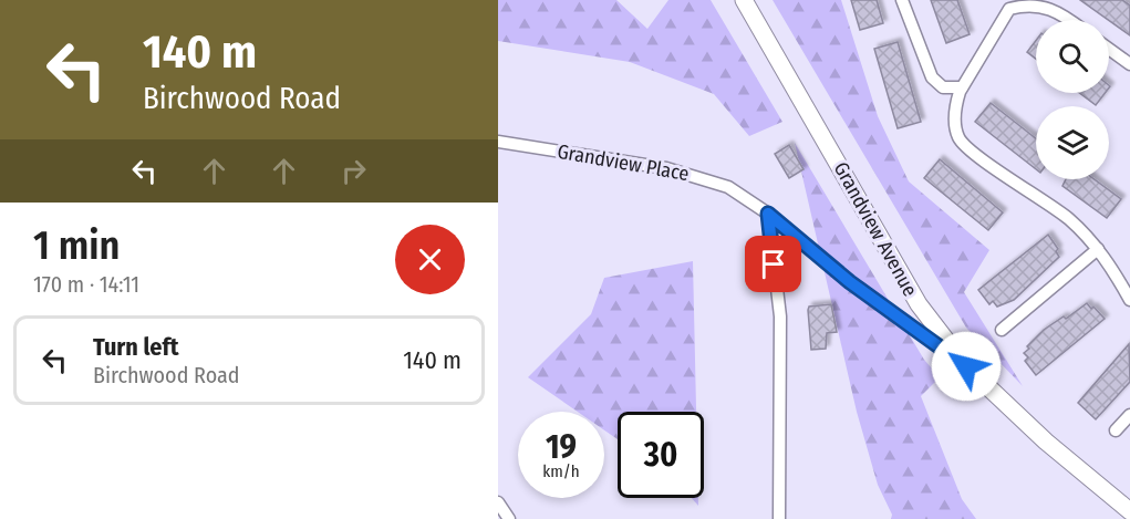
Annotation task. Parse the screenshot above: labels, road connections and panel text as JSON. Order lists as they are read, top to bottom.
{
  "streets": {
    "main road": ["Grandview Avenue"],
    "street": ["Grandview Place"]
  },
  "crossings": [
    ["Grandview Place", "Grandview Avenue"]
  ],
  "page": {
    "turn": ["140 m", "Birchwood Road"],
    "heading": ["1 min", "170 m · 14:11"],
    "list": [
      {
        "name": "Turn left",
        "note": "Birchwood Road",
        "value": "140 m"
      }
    ],
    "speed": "19 km/h",
    "limit": "30"
  }
}
